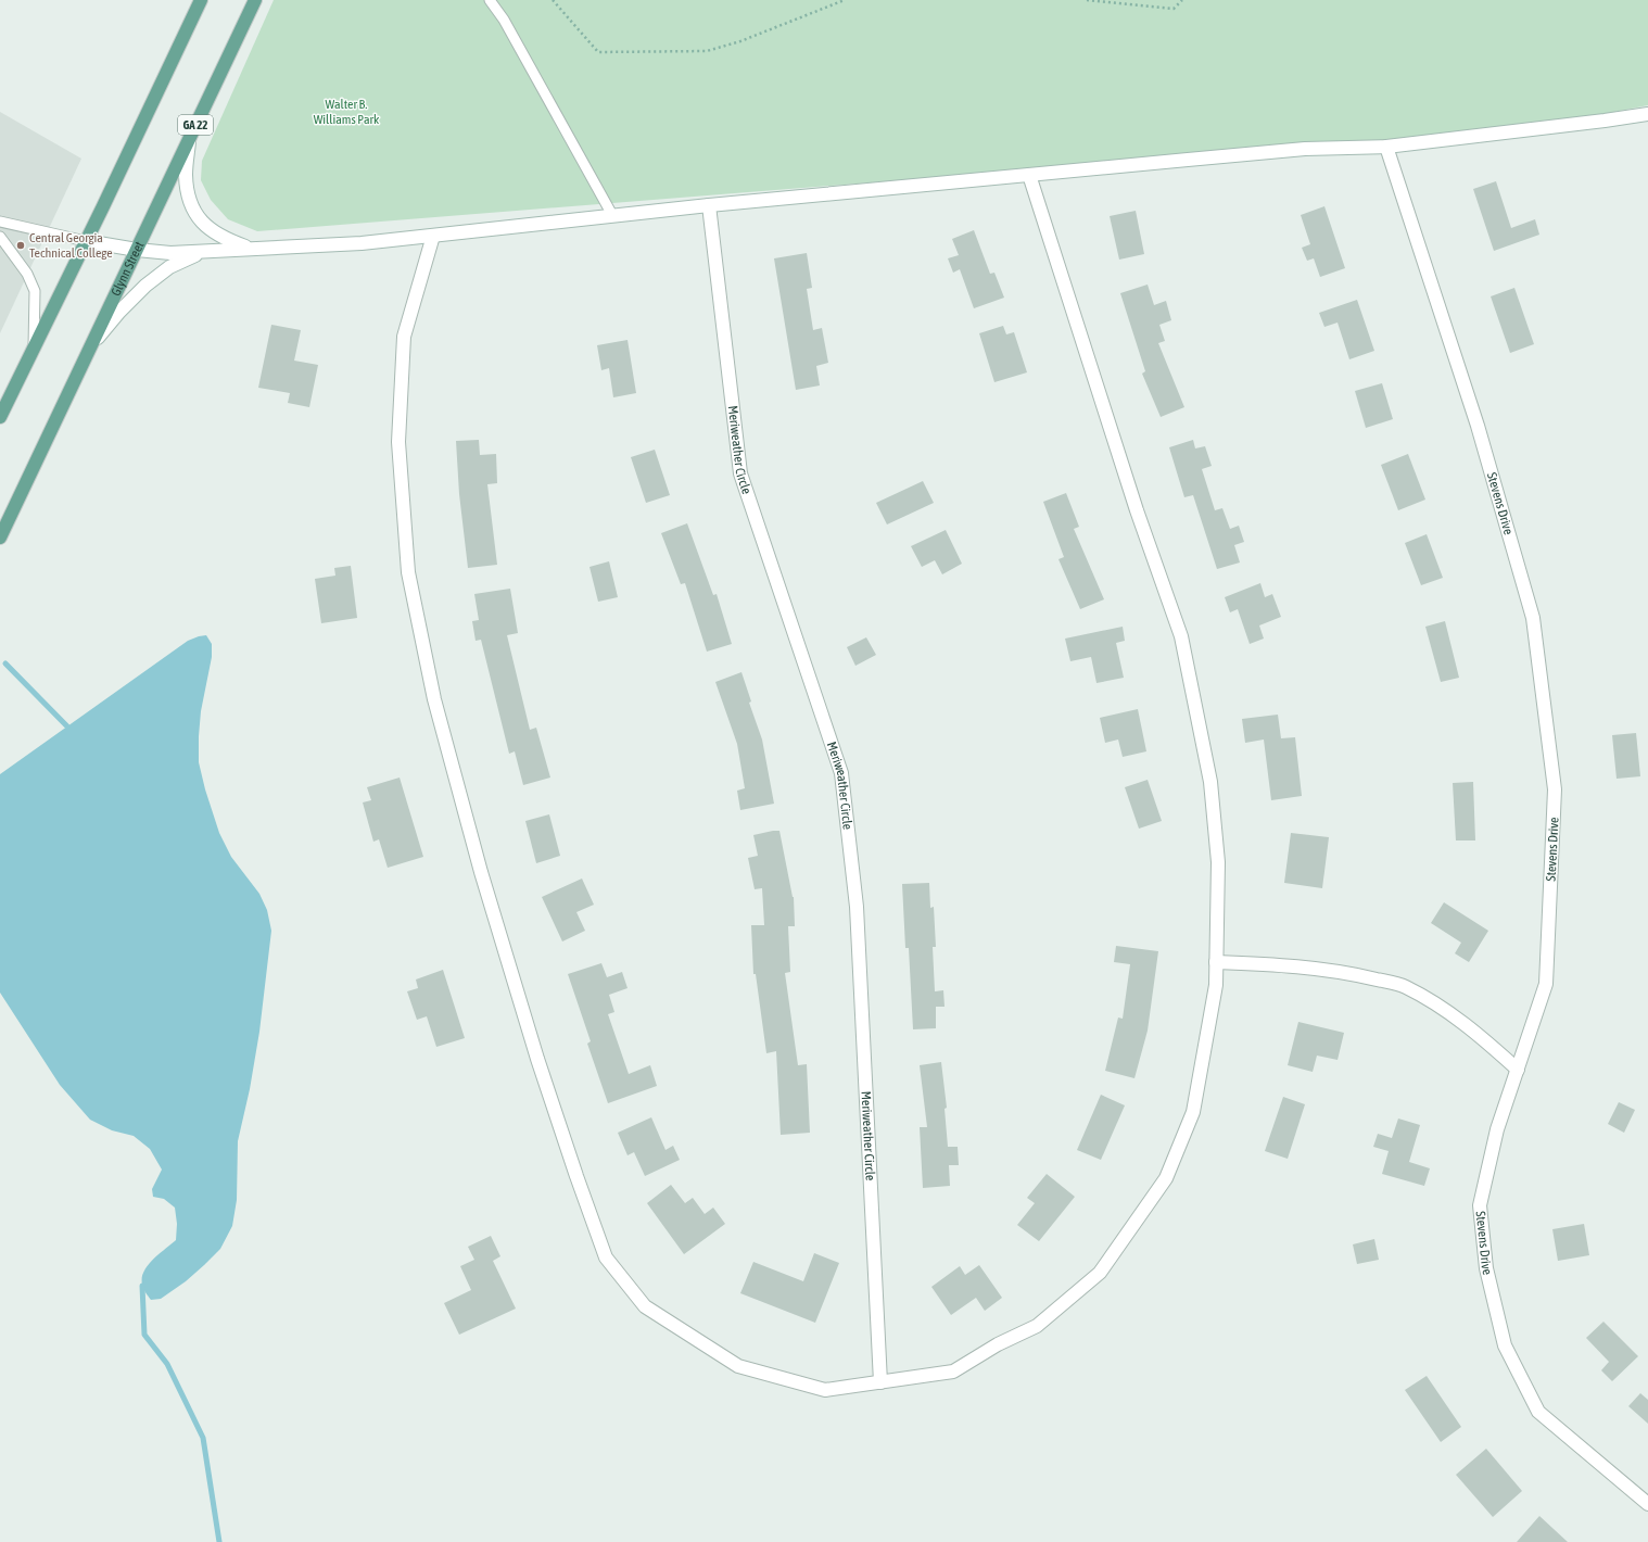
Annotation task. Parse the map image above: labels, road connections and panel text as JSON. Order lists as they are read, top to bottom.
{
  "streets": {
    "main road": ["GA 22", "Glynn Street"],
    "street": ["Meriweather Circle", "Stevens Drive"]
  },
  "parks": ["Walter B. Williams Park"],
  "places": ["Central Georgia Technical College"]
}
